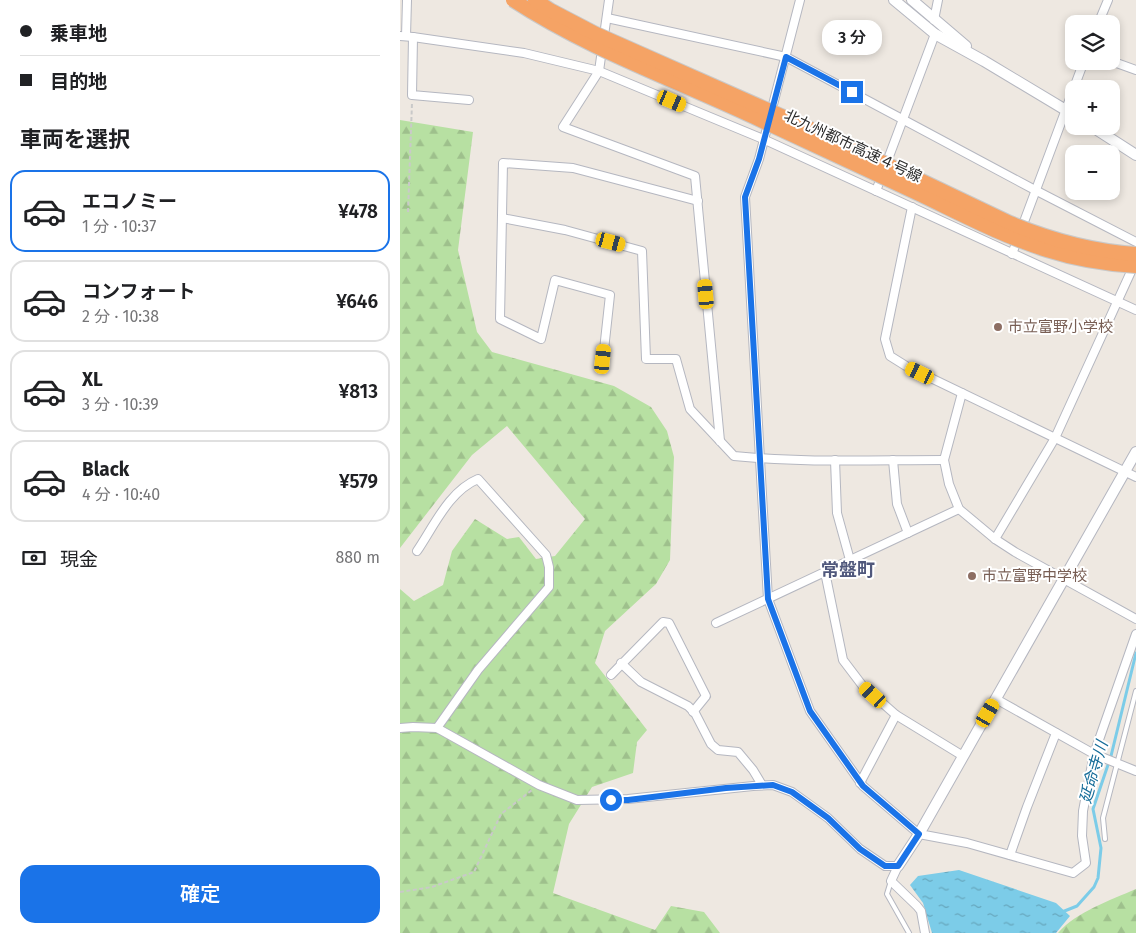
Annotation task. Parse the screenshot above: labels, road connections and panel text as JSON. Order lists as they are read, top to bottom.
{
  "streets": {
    "highway": ["北九州都市高速４号線"]
  },
  "districts": ["常盤町"],
  "water": ["延命寺川"],
  "places": ["市立富野小学校", "市立富野中学校"],
  "page": {
    "banner": ["乗車地", "目的地"],
    "map_buttons": ["+", "−"],
    "bubble": "3 分",
    "heading": "車両を選択",
    "list": [
      {
        "name": "エコノミー",
        "note": "1 分 · 10:37",
        "value": "¥478"
      },
      {
        "name": "コンフォート",
        "note": "2 分 · 10:38",
        "value": "¥646"
      },
      {
        "name": "XL",
        "note": "3 分 · 10:39",
        "value": "¥813"
      },
      {
        "name": "Black",
        "note": "4 分 · 10:40",
        "value": "¥579"
      }
    ],
    "pay": ["現金", "880 m"],
    "buttons": "確定"
  }
}
